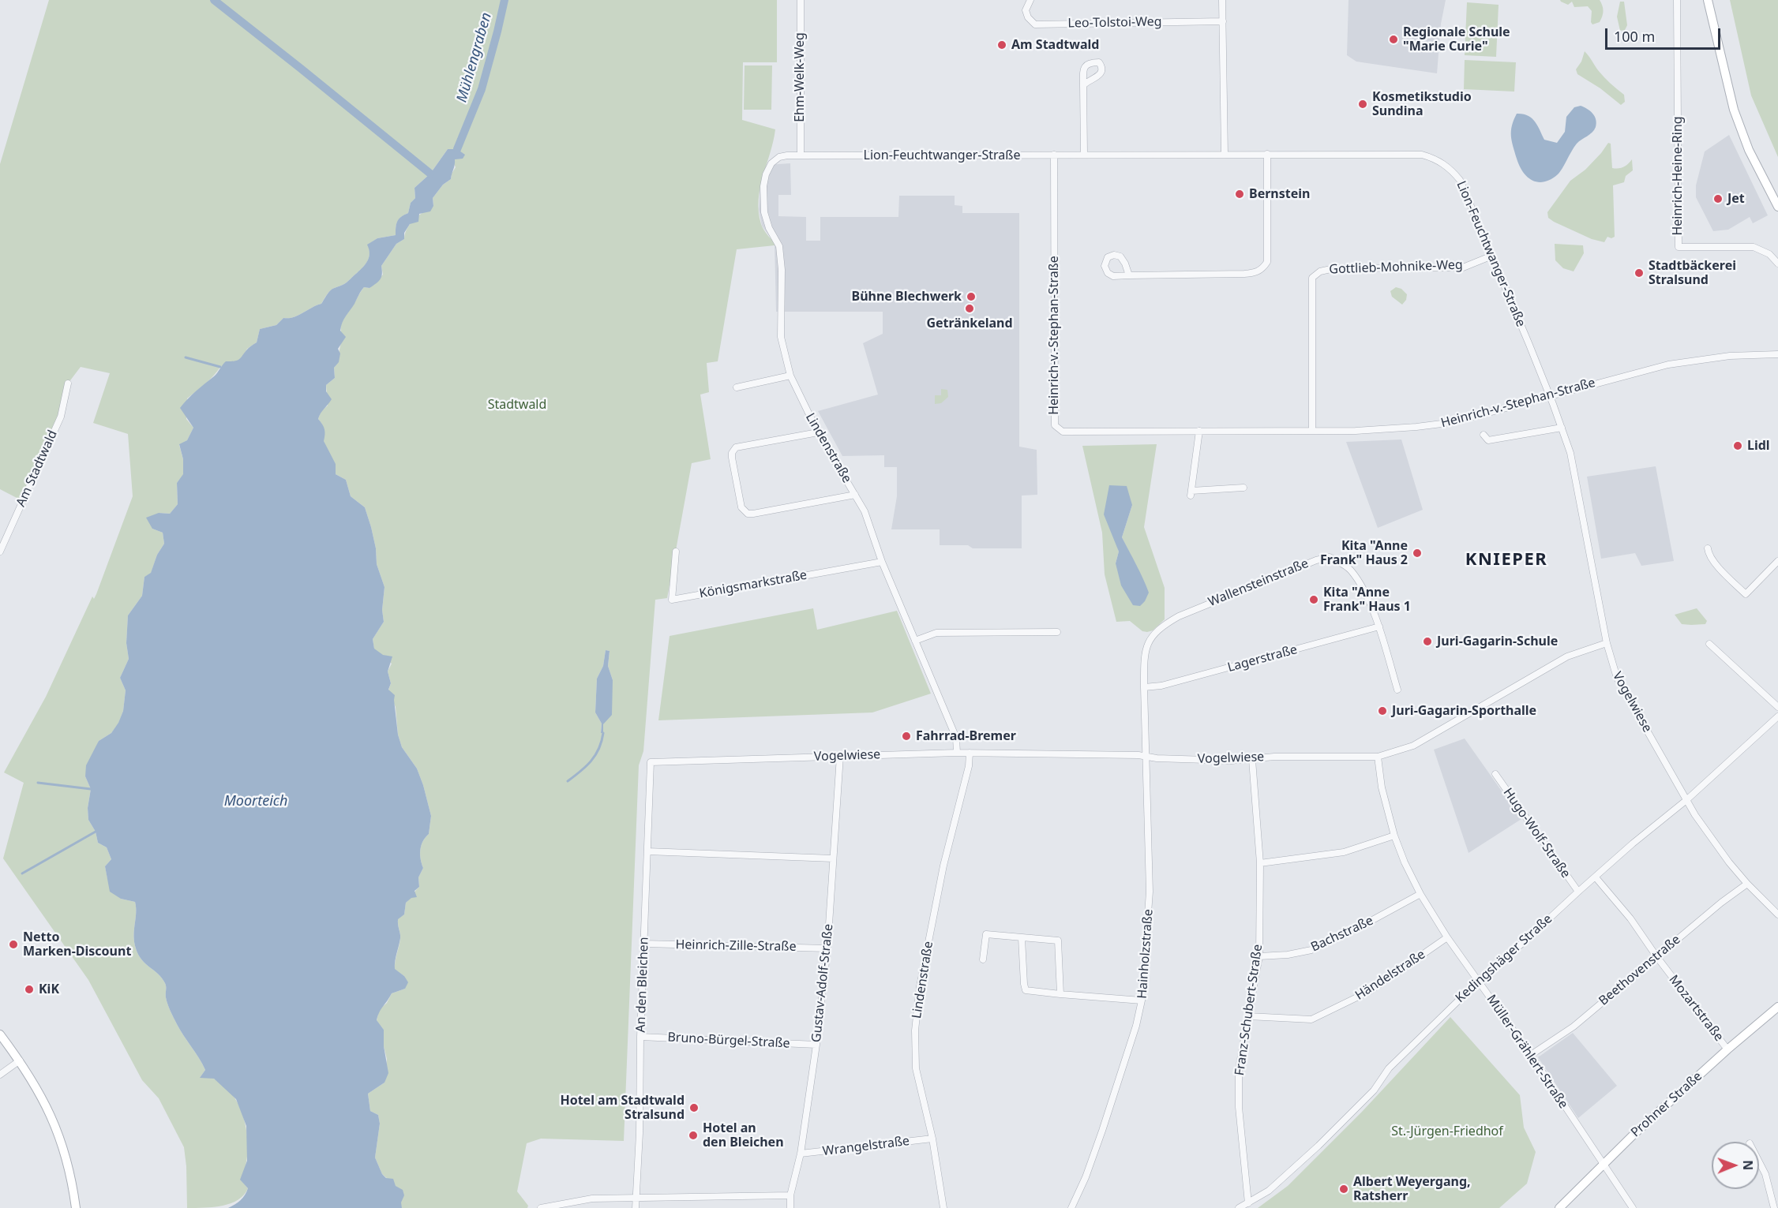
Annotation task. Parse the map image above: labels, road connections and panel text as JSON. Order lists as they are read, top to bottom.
{
  "streets": {
    "main road": ["Prohner Straße"],
    "street": [
      "Leo-Tolstoi-Weg",
      "Ehm-Welk-Weg",
      "Lion-Feuchtwanger-Straße",
      "Heinrich-Heine-Ring",
      "Gottlieb-Mohnike-Weg",
      "Heinrich-v.-Stephan-Straße",
      "Lindenstraße",
      "Am Stadtwald",
      "Wallensteinstraße",
      "Königsmarkstraße",
      "Lagerstraße",
      "Vogelwiese",
      "Hugo-Wolf-Straße",
      "Bachstraße",
      "Heinrich-Zille-Straße",
      "Hainholzstraße",
      "Kedingshäger Straße",
      "Beethovenstraße",
      "Händelstraße",
      "Gustav-Adolf-Straße",
      "An den Bleichen",
      "Mozartstraße",
      "Franz-Schubert-Straße",
      "Bruno-Bürgel-Straße",
      "Müller-Grählert-Straße",
      "Wrangelstraße"
    ]
  },
  "crossings": [
    ["Ehm-Welk-Weg", "Lion-Feuchtwanger-Straße"],
    ["Ehm-Welk-Weg", "Lindenstraße"],
    ["Lion-Feuchtwanger-Straße", "Gottlieb-Mohnike-Weg"],
    ["Lion-Feuchtwanger-Straße", "Heinrich-v.-Stephan-Straße"],
    ["Lion-Feuchtwanger-Straße", "Lindenstraße"],
    ["Lion-Feuchtwanger-Straße", "Vogelwiese"],
    ["Gottlieb-Mohnike-Weg", "Heinrich-v.-Stephan-Straße"],
    ["Lindenstraße", "Königsmarkstraße"],
    ["Lindenstraße", "Vogelwiese"],
    ["Lindenstraße", "Wrangelstraße"],
    ["Wallensteinstraße", "Lagerstraße"],
    ["Wallensteinstraße", "Hainholzstraße"],
    ["Lagerstraße", "Hainholzstraße"],
    ["Vogelwiese", "Hainholzstraße"],
    ["Vogelwiese", "Kedingshäger Straße"],
    ["Vogelwiese", "Beethovenstraße"],
    ["Vogelwiese", "Gustav-Adolf-Straße"],
    ["Vogelwiese", "An den Bleichen"],
    ["Vogelwiese", "Franz-Schubert-Straße"],
    ["Vogelwiese", "Müller-Grählert-Straße"],
    ["Hugo-Wolf-Straße", "Kedingshäger Straße"],
    ["Bachstraße", "Franz-Schubert-Straße"],
    ["Bachstraße", "Müller-Grählert-Straße"],
    ["Heinrich-Zille-Straße", "Gustav-Adolf-Straße"],
    ["Heinrich-Zille-Straße", "An den Bleichen"],
    ["Kedingshäger Straße", "Mozartstraße"],
    ["Kedingshäger Straße", "Franz-Schubert-Straße"],
    ["Kedingshäger Straße", "Müller-Grählert-Straße"],
    ["Beethovenstraße", "Mozartstraße"],
    ["Beethovenstraße", "Müller-Grählert-Straße"],
    ["Händelstraße", "Franz-Schubert-Straße"],
    ["Händelstraße", "Müller-Grählert-Straße"],
    ["Gustav-Adolf-Straße", "Bruno-Bürgel-Straße"],
    ["Gustav-Adolf-Straße", "Wrangelstraße"],
    ["An den Bleichen", "Bruno-Bürgel-Straße"],
    ["Mozartstraße", "Prohner Straße"],
    ["Müller-Grählert-Straße", "Prohner Straße"]
  ],
  "districts": ["KNIEPER"],
  "water": ["Mühlengraben", "Moorteich"],
  "parks": ["Stadtwald", "St.-Jürgen-Friedhof"],
  "places": [
    "Regionale Schule \"Marie Curie\"",
    "Am Stadtwald",
    "Kosmetikstudio Sundina",
    "Bernstein",
    "Jet",
    "Stadtbäckerei Stralsund",
    "Bühne Blechwerk",
    "Getränkeland",
    "Lidl",
    "Kita \"Anne Frank\" Haus 2",
    "Kita \"Anne Frank\" Haus 1",
    "Juri-Gagarin-Schule",
    "Juri-Gagarin-Sporthalle",
    "Fahrrad-Bremer",
    "Netto Marken-Discount",
    "KiK",
    "Hotel am Stadtwald Stralsund",
    "Hotel an den Bleichen",
    "Albert Weyergang, Ratsherr"
  ],
  "scale_bar": "100 m",
  "north": "right"
}
